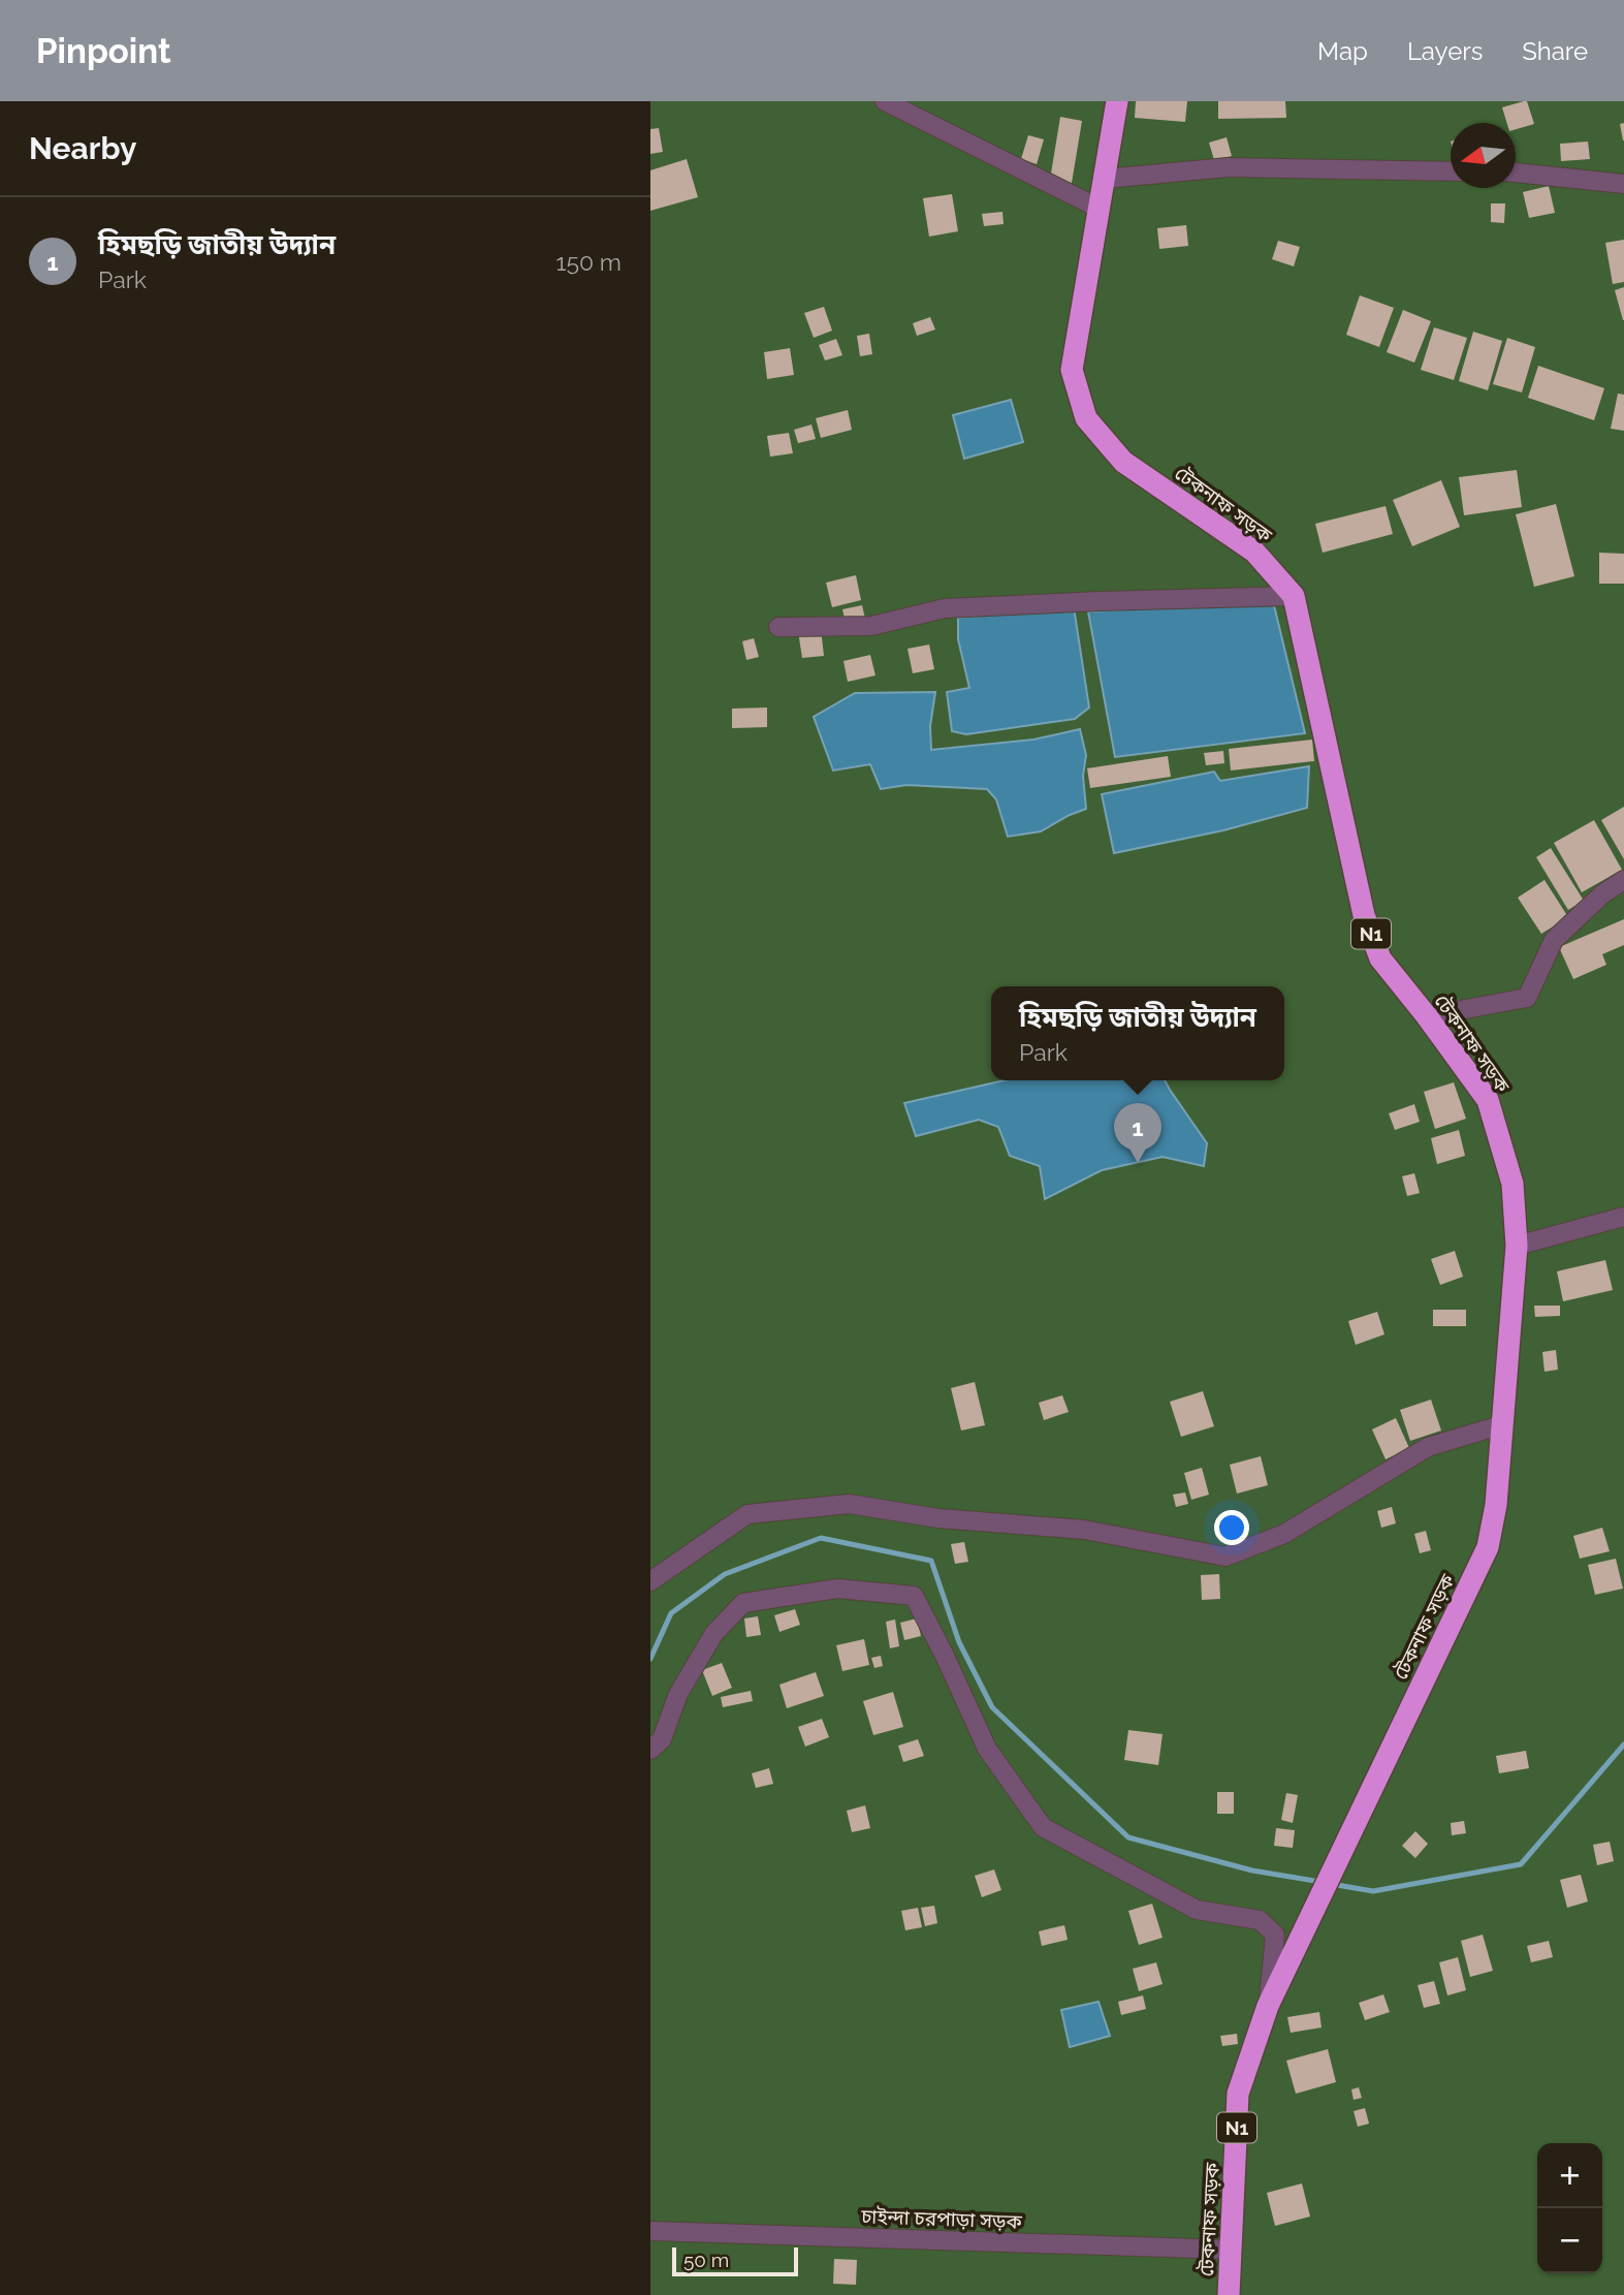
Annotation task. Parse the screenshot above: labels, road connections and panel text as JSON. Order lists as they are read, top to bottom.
{
  "streets": {
    "highway": ["টেকনাফ সড়ক", "N1"],
    "street": ["চাইন্দা চরপাড়া সড়ক"]
  },
  "crossings": [
    ["টেকনাফ সড়ক", "চাইন্দা চরপাড়া সড়ক"]
  ],
  "scale_bar": "50 m",
  "north": "left",
  "page": {
    "header": "Pinpoint",
    "nav": ["Map", "Layers", "Share"],
    "heading": "Nearby",
    "list": [
      {
        "mark": "1",
        "name": "হিমছড়ি জাতীয় উদ্যান",
        "note": "Park",
        "value": "150 m"
      }
    ],
    "popup": ["হিমছড়ি জাতীয় উদ্যান", "Park"],
    "pins": "1",
    "map_buttons": ["+", "−"],
    "scale": "50 m"
  }
}
